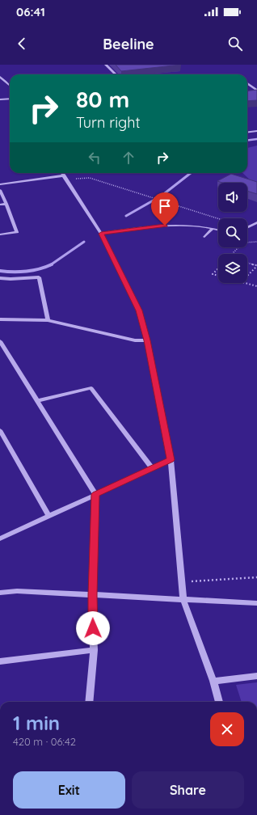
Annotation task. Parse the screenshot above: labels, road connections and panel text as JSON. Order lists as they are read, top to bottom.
{
  "page": {
    "status": "06:41",
    "header": "Beeline",
    "turn": ["80 m", "Turn right"],
    "heading": ["1 min", "420 m · 06:42"],
    "buttons": ["Exit", "Share"]
  }
}
